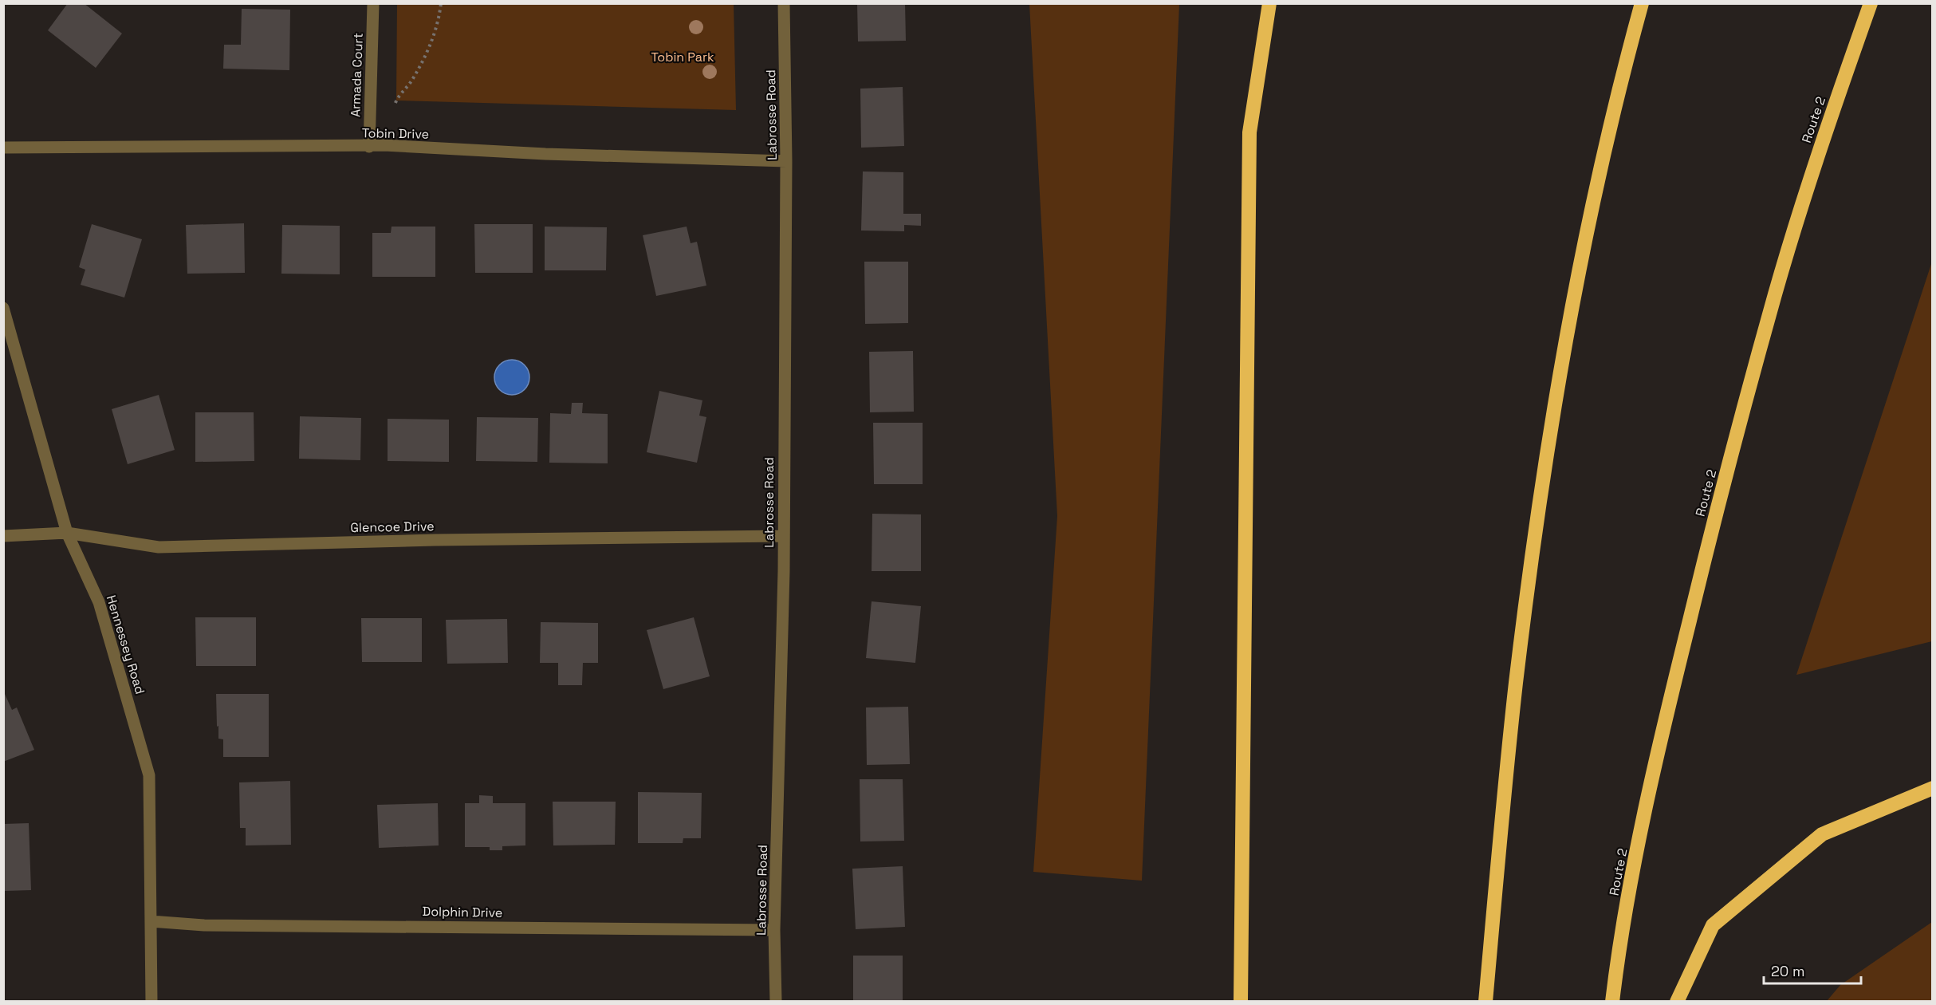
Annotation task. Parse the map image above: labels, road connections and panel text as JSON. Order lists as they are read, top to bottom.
{
  "streets": {
    "highway": ["Route 2"],
    "street": [
      "Armada Court",
      "Labrosse Road",
      "Tobin Drive",
      "Glencoe Drive",
      "Hennessey Road",
      "Dolphin Drive"
    ]
  },
  "crossings": [
    ["Armada Court", "Tobin Drive"],
    ["Labrosse Road", "Tobin Drive"],
    ["Labrosse Road", "Glencoe Drive"],
    ["Labrosse Road", "Dolphin Drive"],
    ["Glencoe Drive", "Hennessey Road"],
    ["Hennessey Road", "Dolphin Drive"]
  ],
  "parks": ["Tobin Park"],
  "scale_bar": "20 m"
}
